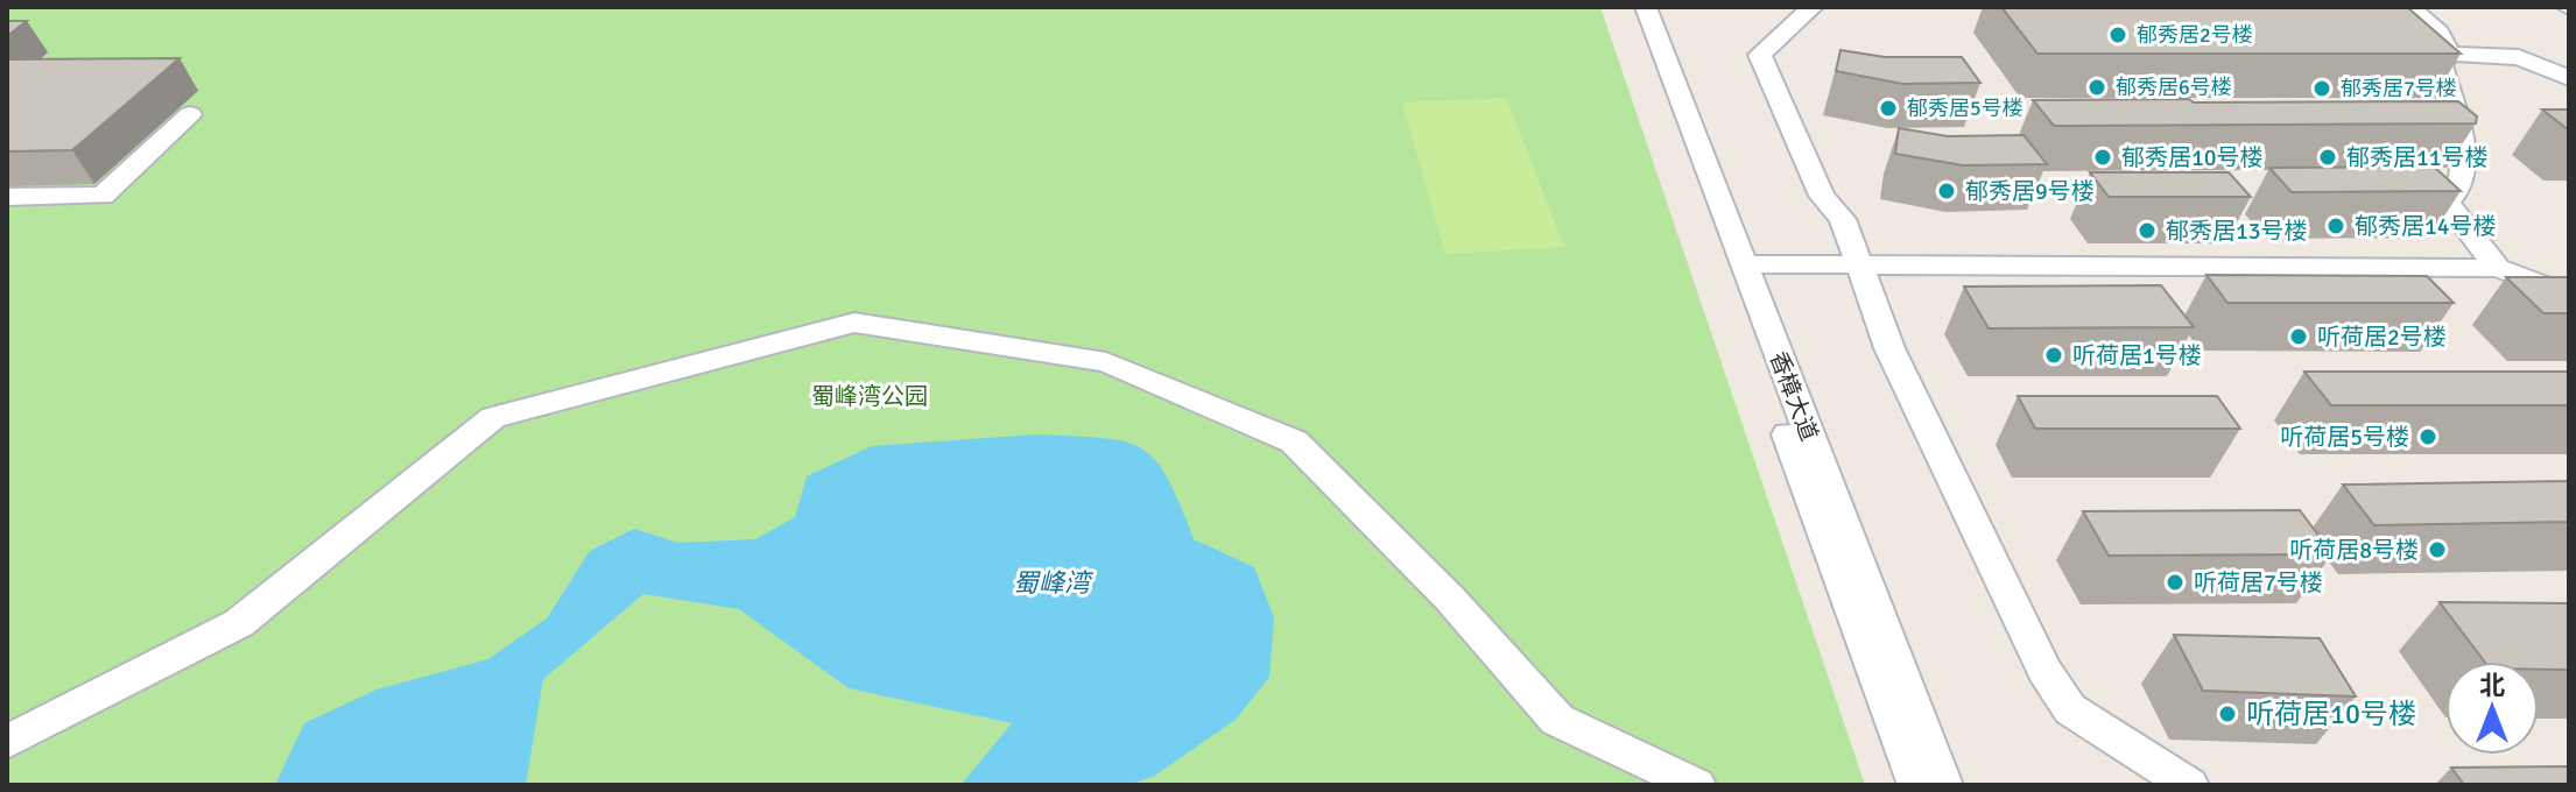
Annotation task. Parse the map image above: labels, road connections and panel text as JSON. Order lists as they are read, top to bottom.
{
  "streets": {
    "street": ["香樟大道"]
  },
  "water": ["蜀峰湾"],
  "parks": ["蜀峰湾公园"],
  "places": [
    "郁秀居2号楼",
    "郁秀居6号楼",
    "郁秀居7号楼",
    "郁秀居5号楼",
    "郁秀居10号楼",
    "郁秀居11号楼",
    "郁秀居9号楼",
    "郁秀居14号楼",
    "郁秀居13号楼",
    "听荷居2号楼",
    "听荷居1号楼",
    "听荷居5号楼",
    "听荷居8号楼",
    "听荷居7号楼",
    "听荷居10号楼"
  ],
  "north": "top"
}
